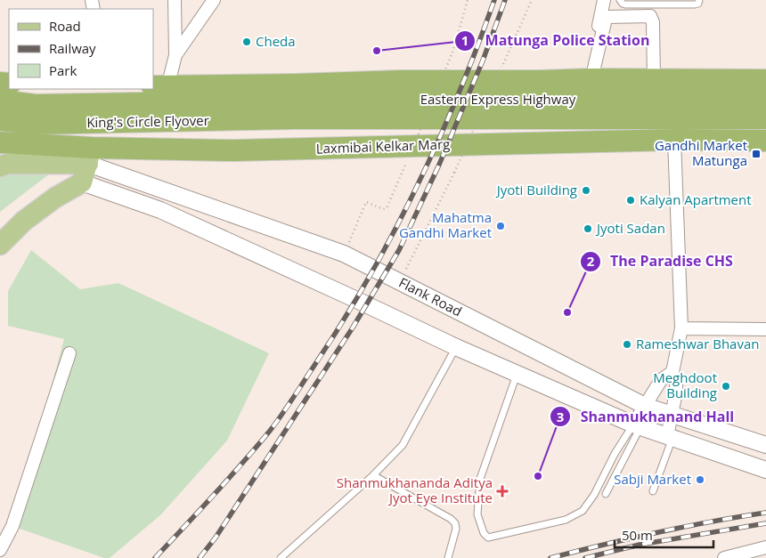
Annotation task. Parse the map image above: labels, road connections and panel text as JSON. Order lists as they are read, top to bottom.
{
  "streets": {
    "highway": ["Eastern Express Highway", "King's Circle Flyover", "Laxmibai Kelkar Marg"],
    "street": ["Flank Road"]
  },
  "crossings": [
    ["Eastern Express Highway", "King's Circle Flyover"],
    ["Laxmibai Kelkar Marg", "Flank Road"]
  ],
  "places": {
    "other": [
      "Cheda",
      "Matunga Police Station",
      "Jyoti Building",
      "Kalyan Apartment",
      "Mahatma Gandhi Market",
      "Jyoti Sadan",
      "The Paradise CHS",
      "Rameshwar Bhavan",
      "Meghdoot Building",
      "Shanmukhanand Hall",
      "Sabji Market"
    ],
    "transit": ["Gandhi Market Matunga"],
    "health": ["Shanmukhananda Aditya Jyot Eye Institute"]
  },
  "legend": ["Road", "Railway", "Park"],
  "scale_bar": "50 m"
}
